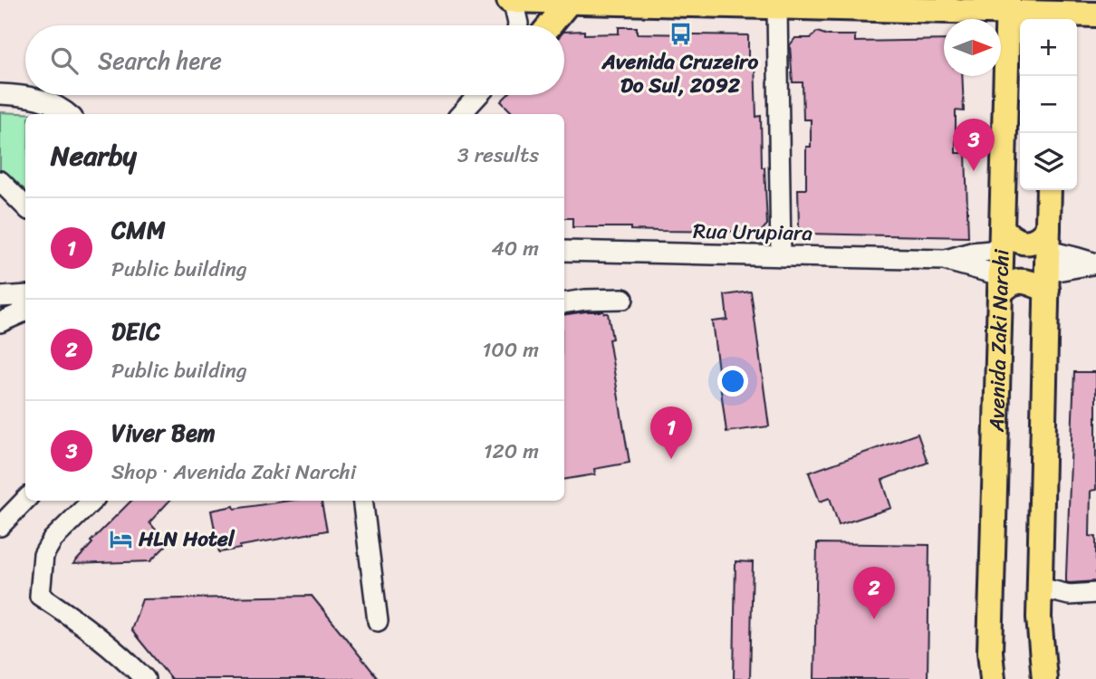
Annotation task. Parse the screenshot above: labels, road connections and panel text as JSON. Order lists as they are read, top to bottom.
{
  "streets": {
    "main road": ["Avenida Zaki Narchi"],
    "street": ["Rua Urupiara"]
  },
  "crossings": [
    ["Rua Urupiara", "Avenida Zaki Narchi"]
  ],
  "places": {
    "bus stop": ["Avenida Cruzeiro Do Sul, 2092"],
    "hotel": ["HLN Hotel"]
  },
  "north": "right",
  "page": {
    "map_buttons": ["+", "−"],
    "search": "Search here",
    "heading": ["Nearby", "3 results"],
    "pins": ["3", "1", "2"],
    "list": [
      {
        "mark": "1",
        "name": "CMM",
        "note": "Public building",
        "value": "40 m"
      },
      {
        "mark": "2",
        "name": "DEIC",
        "note": "Public building",
        "value": "100 m"
      },
      {
        "mark": "3",
        "name": "Viver Bem",
        "note": "Shop · Avenida Zaki Narchi",
        "value": "120 m"
      }
    ]
  }
}
